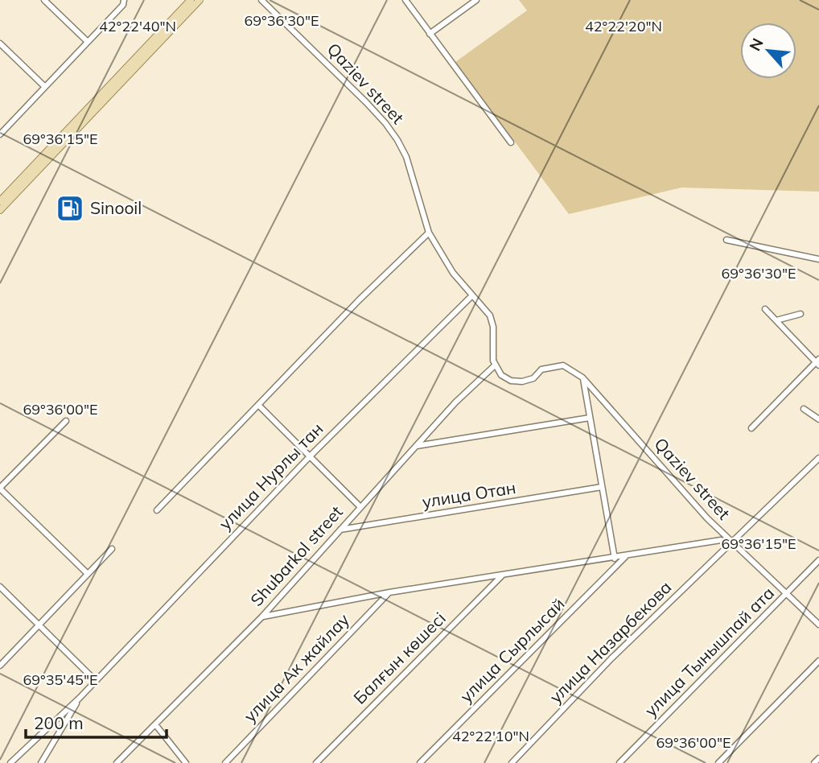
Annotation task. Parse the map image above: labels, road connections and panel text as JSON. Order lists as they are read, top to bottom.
{
  "streets": {
    "street": [
      "Qaziev street",
      "улица Нурлы тан",
      "улица Отан",
      "Shubarkol street",
      "улица Назарбекова",
      "улица Сырлысай",
      "улица Тынышпай ата",
      "Балғын көшесі",
      "улица Ак жайлау"
    ]
  },
  "crossings": [
    ["Qaziev street", "улица Нурлы тан"],
    ["Qaziev street", "Shubarkol street"],
    ["Qaziev street", "улица Назарбекова"],
    ["Qaziev street", "улица Тынышпай ата"],
    ["улица Отан", "Shubarkol street"]
  ],
  "places": {
    "fuel station": ["Sinooil"]
  },
  "scale_bar": "200 m",
  "north": "top left",
  "coordinates": [
    "69°36'30\"E",
    "42°22'40\"N",
    "42°22'20\"N",
    "69°36'15\"E",
    "69°36'00\"E",
    "69°35'45\"E",
    "42°22'10\"N"
  ]
}
